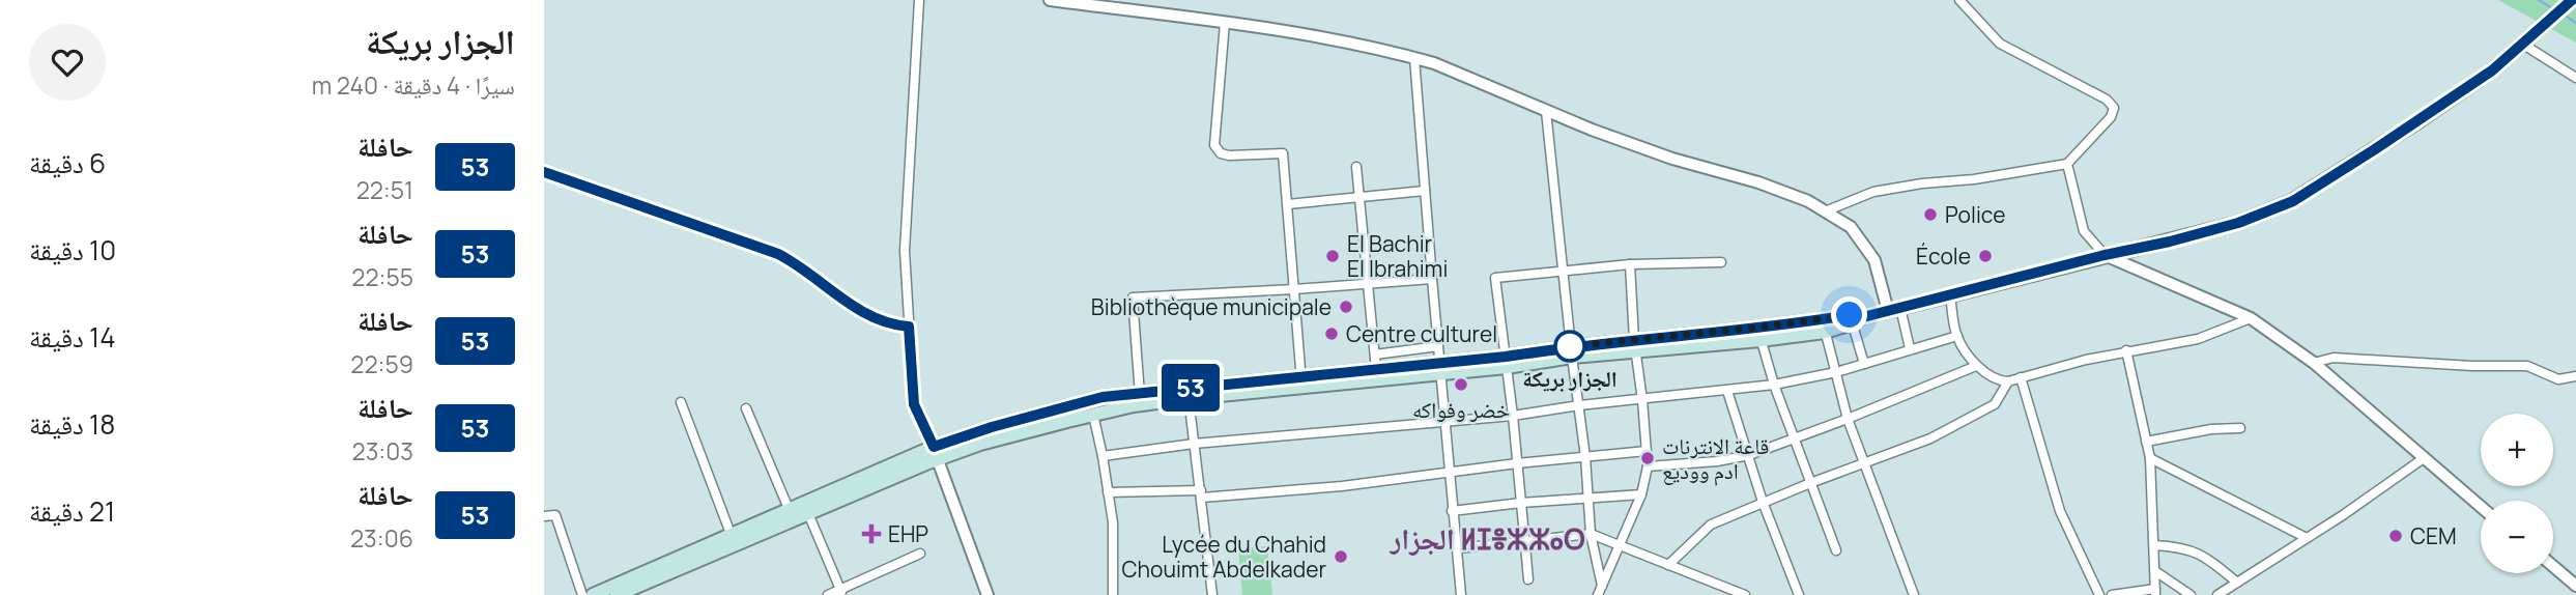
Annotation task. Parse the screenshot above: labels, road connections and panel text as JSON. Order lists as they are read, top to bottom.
{
  "districts": ["الجزار ⵍⵊⴻⵣⵣⴰⵔ"],
  "places": {
    "other": [
      "Police",
      "El Bachir El Ibrahimi",
      "École",
      "Bibliothèque municipale",
      "Centre culturel",
      "الجزار بريكة",
      "خضر وفواكه",
      "قاعة الانترنات ادم ووديع",
      "CEM",
      "Lycée du Chahid Chouimt Abdelkader"
    ],
    "health": ["EHP"]
  },
  "lines": ["bus line 53"],
  "page": {
    "on_map": "53",
    "heading": ["الجزار بريكة", "سيرًا · 4 دقيقة · 240 m"],
    "list": [
      {
        "mark": "53",
        "name": "حافلة",
        "note": "22:51",
        "value": "6 دقيقة"
      },
      {
        "mark": "53",
        "name": "حافلة",
        "note": "22:55",
        "value": "10 دقيقة"
      },
      {
        "mark": "53",
        "name": "حافلة",
        "note": "22:59",
        "value": "14 دقيقة"
      },
      {
        "mark": "53",
        "name": "حافلة",
        "note": "23:03",
        "value": "18 دقيقة"
      },
      {
        "mark": "53",
        "name": "حافلة",
        "note": "23:06",
        "value": "21 دقيقة"
      }
    ],
    "map_buttons": ["+", "−"]
  }
}
